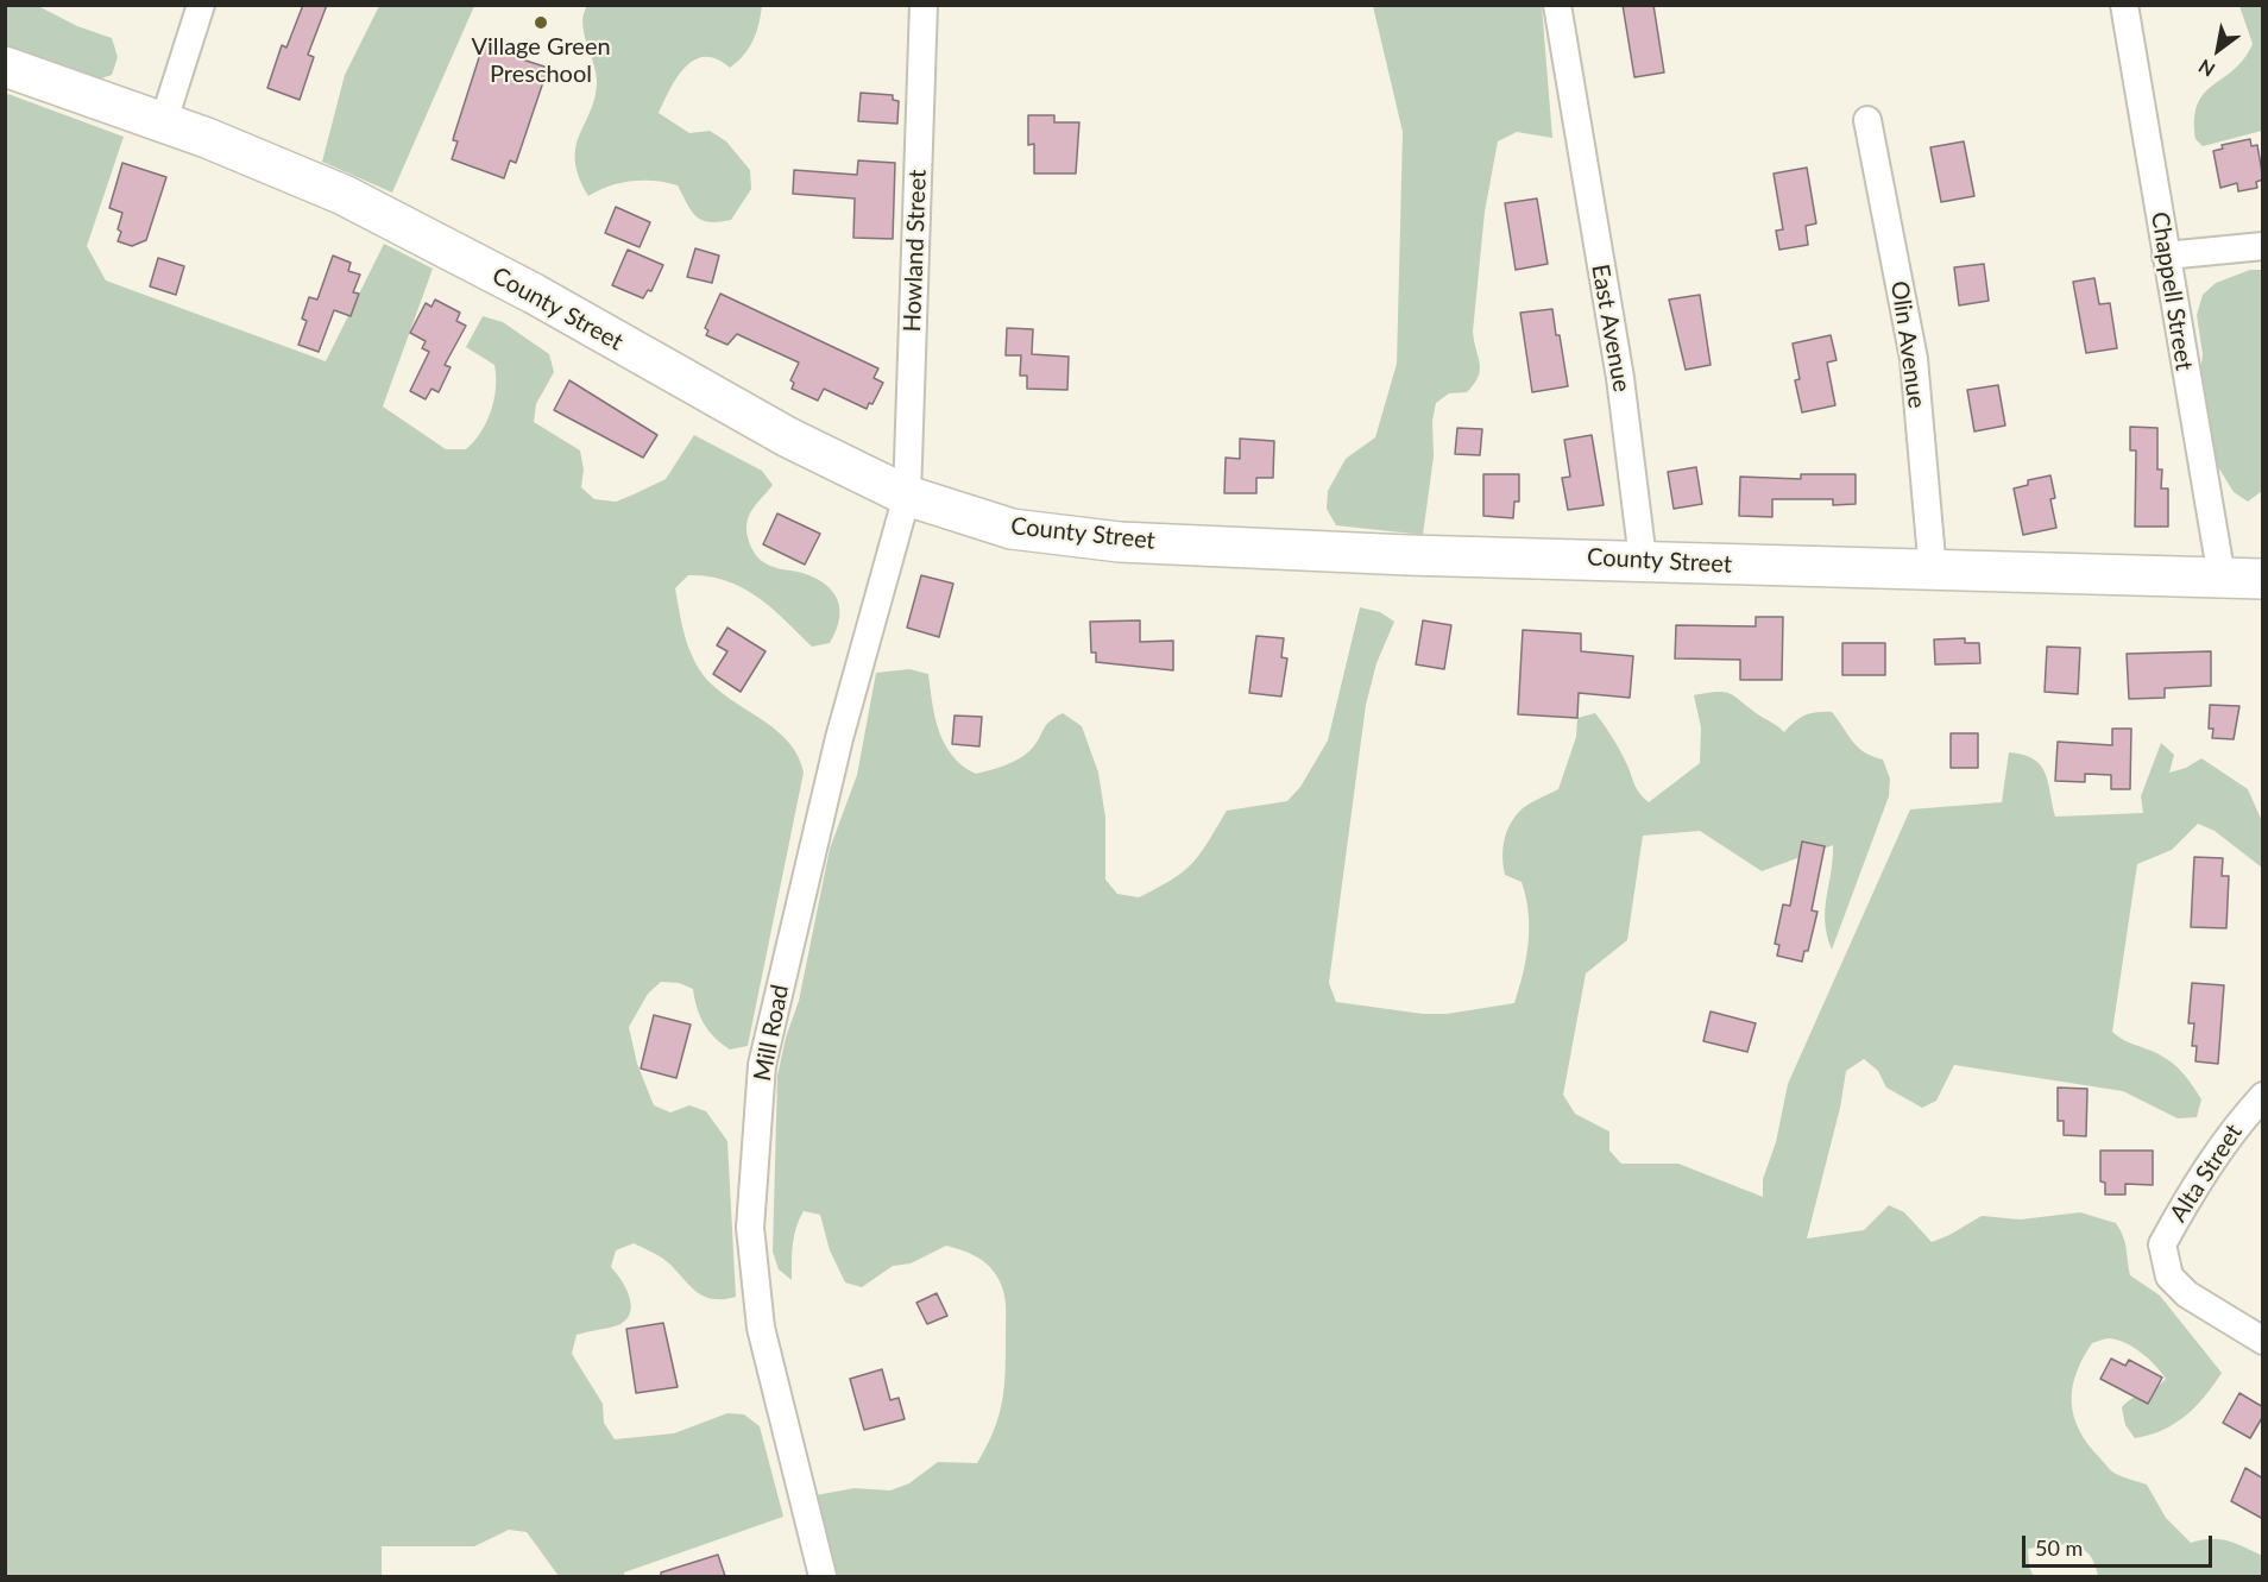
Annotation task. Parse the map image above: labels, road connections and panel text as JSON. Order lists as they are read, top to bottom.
{
  "streets": {
    "street": [
      "Howland Street",
      "Chappell Street",
      "County Street",
      "East Avenue",
      "Olin Avenue",
      "Mill Road",
      "Alta Street"
    ]
  },
  "crossings": [
    ["Howland Street", "County Street"],
    ["Howland Street", "Mill Road"],
    ["Chappell Street", "County Street"],
    ["County Street", "East Avenue"],
    ["County Street", "Olin Avenue"],
    ["County Street", "Mill Road"]
  ],
  "places": ["Village Green Preschool"],
  "scale_bar": "50 m",
  "north": "bottom left"
}
